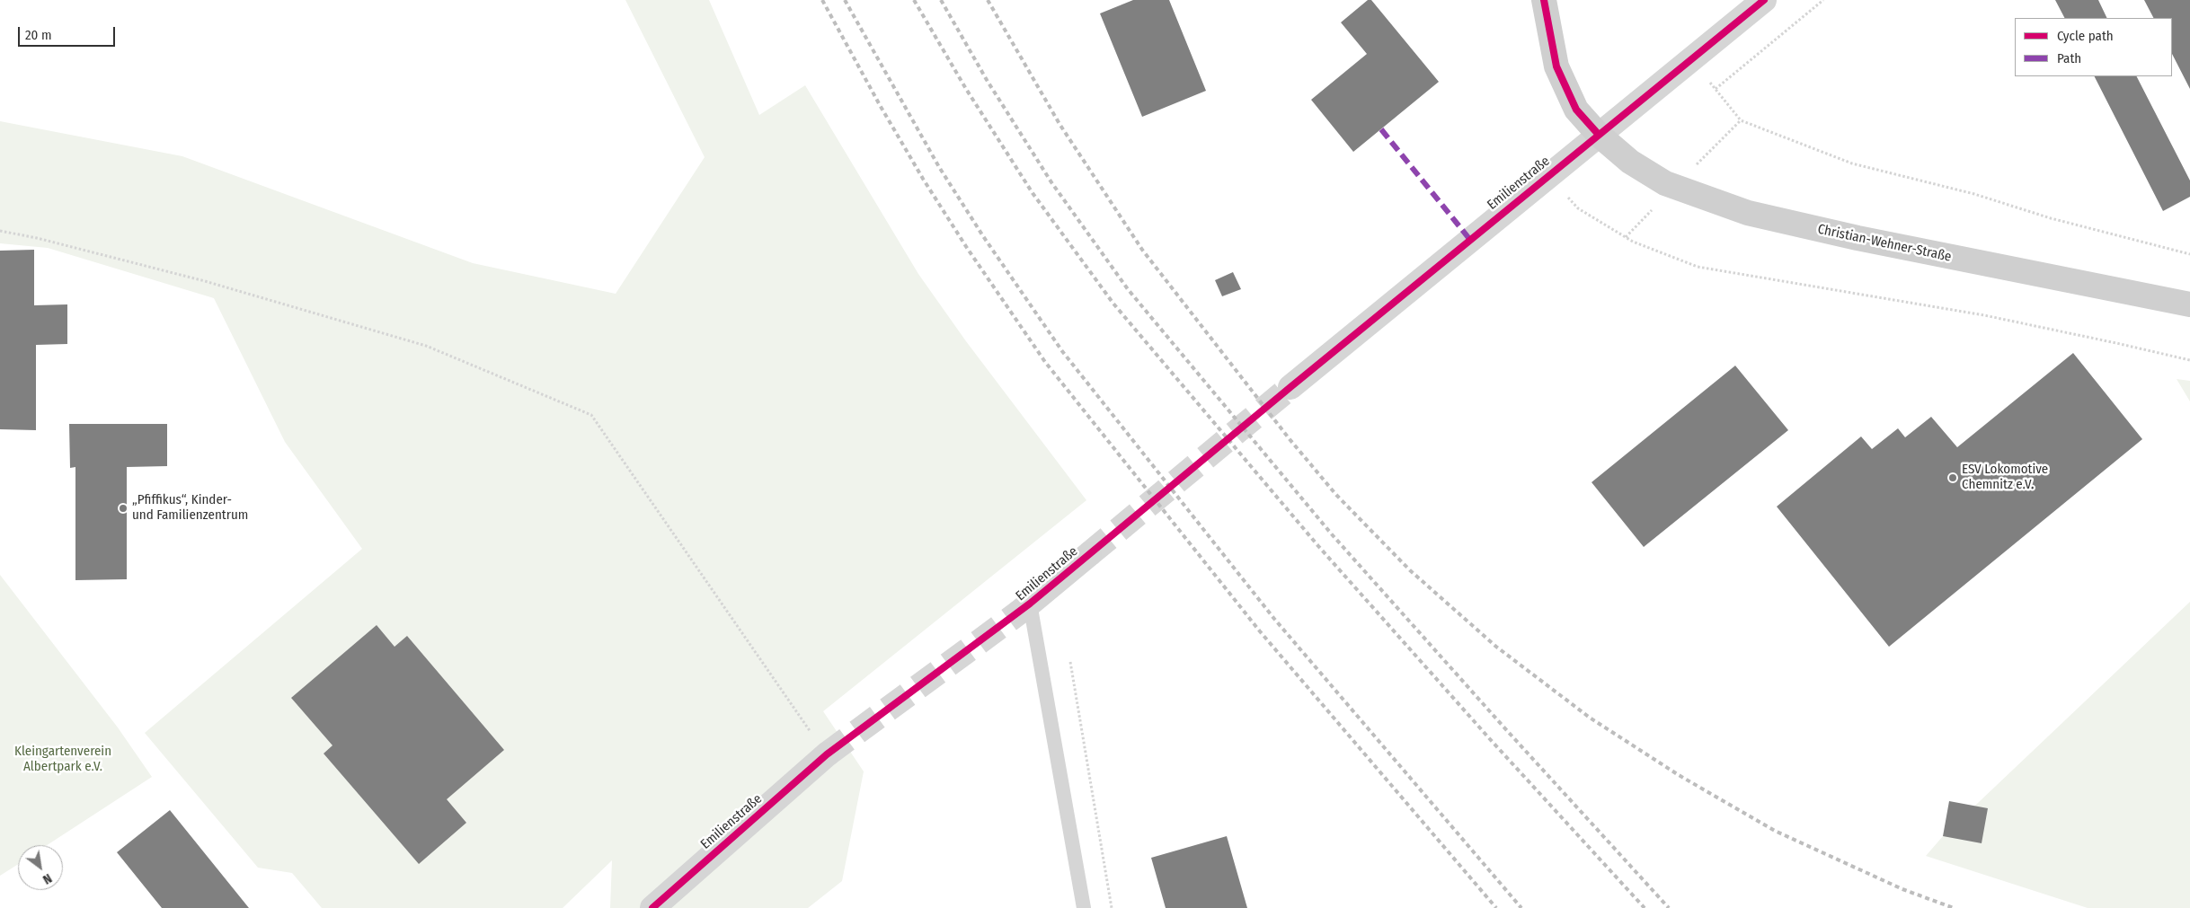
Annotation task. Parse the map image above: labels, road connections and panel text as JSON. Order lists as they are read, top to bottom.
{
  "streets": {
    "main road": ["Christian-Wehner-Straße"],
    "street": ["Emilienstraße"]
  },
  "crossings": [
    ["Emilienstraße", "Christian-Wehner-Straße"]
  ],
  "parks": ["Kleingartenverein Albertpark e.V."],
  "places": ["ESV Lokomotive Chemnitz e.V.", "„Pfiffikus“, Kinder- und Familienzentrum"],
  "legend": ["Cycle path", "Path"],
  "scale_bar": "20 m",
  "north": "bottom right"
}
